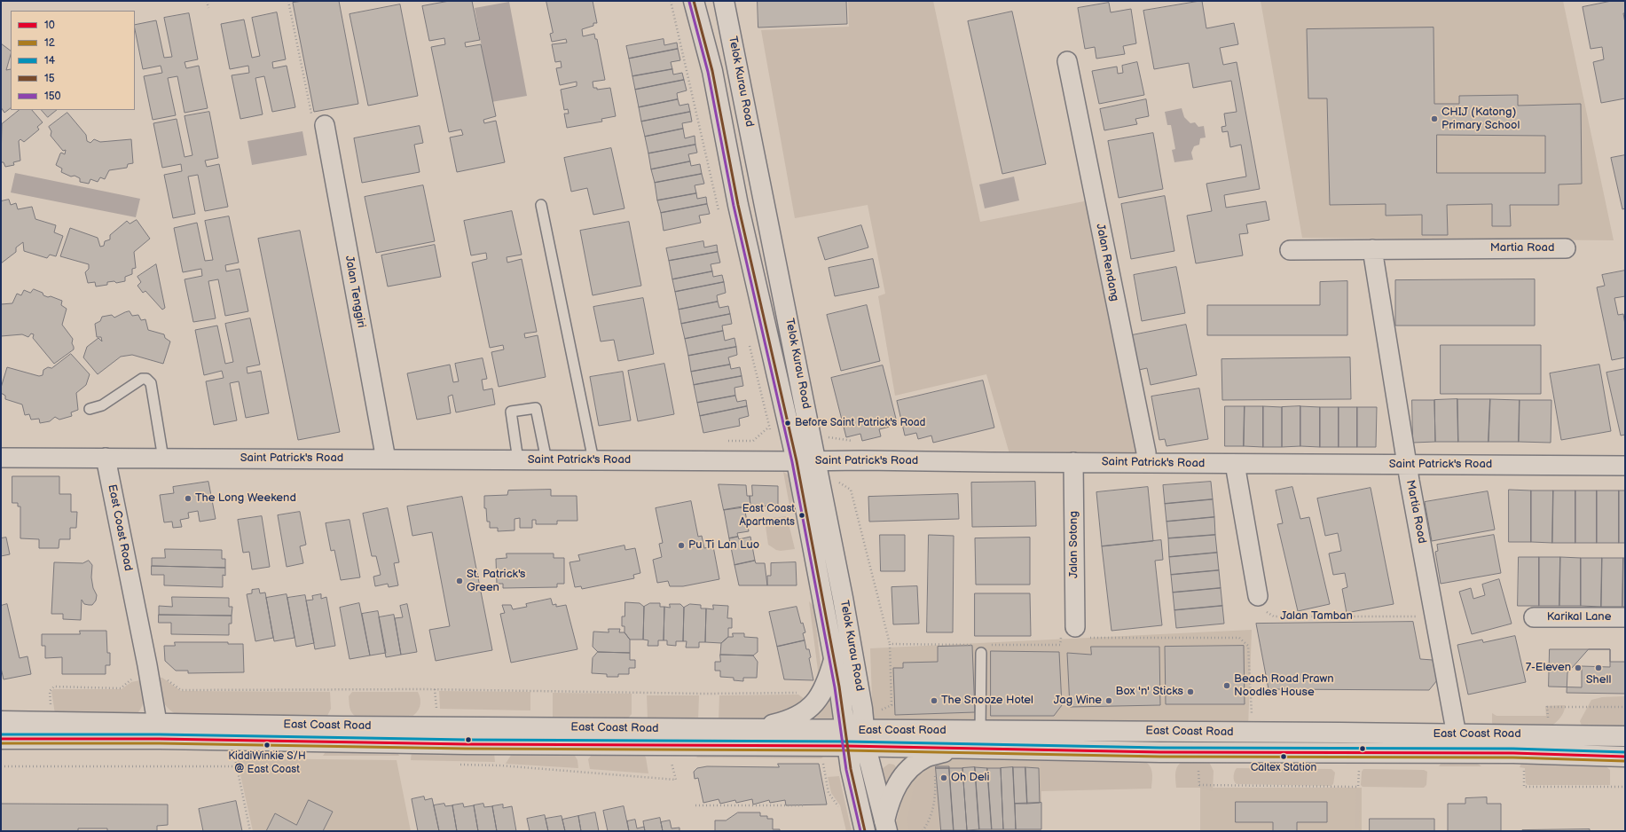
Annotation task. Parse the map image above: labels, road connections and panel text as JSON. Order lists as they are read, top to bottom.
{
  "streets": {
    "main road": ["Telok Kurau Road", "East Coast Road"],
    "street": [
      "Martia Road",
      "Jalan Rendang",
      "Jalan Tenggiri",
      "Saint Patrick's Road",
      "Jalan Sotong",
      "Karikal Lane"
    ],
    "path": ["Jalan Tamban"]
  },
  "crossings": [
    ["Telok Kurau Road", "Saint Patrick's Road"],
    ["Telok Kurau Road", "East Coast Road"],
    ["Martia Road", "Saint Patrick's Road"],
    ["Martia Road", "East Coast Road"],
    ["Martia Road", "Jalan Tamban"],
    ["Jalan Rendang", "Saint Patrick's Road"],
    ["Jalan Tenggiri", "Saint Patrick's Road"],
    ["Saint Patrick's Road", "East Coast Road"],
    ["Saint Patrick's Road", "Jalan Sotong"]
  ],
  "places": [
    "CHIJ (Katong) Primary School",
    "Before Saint Patrick's Road",
    "The Long Weekend",
    "East Coast Apartments",
    "Pu Ti Lan Luo",
    "St. Patrick's Green",
    "7-Eleven",
    "Shell",
    "Beach Road Prawn Noodles House",
    "Box 'n' Sticks",
    "The Snooze Hotel",
    "Jag Wine",
    "KiddiWinkie S/H @ East Coast",
    "Caltex Station",
    "Oh Deli"
  ],
  "lines": [
    "transit line 15",
    "transit line 150",
    "transit line 14",
    "transit line 10",
    "transit line 12"
  ],
  "legend": [
    "10",
    "12",
    "14",
    "15",
    "150"
  ]
}
